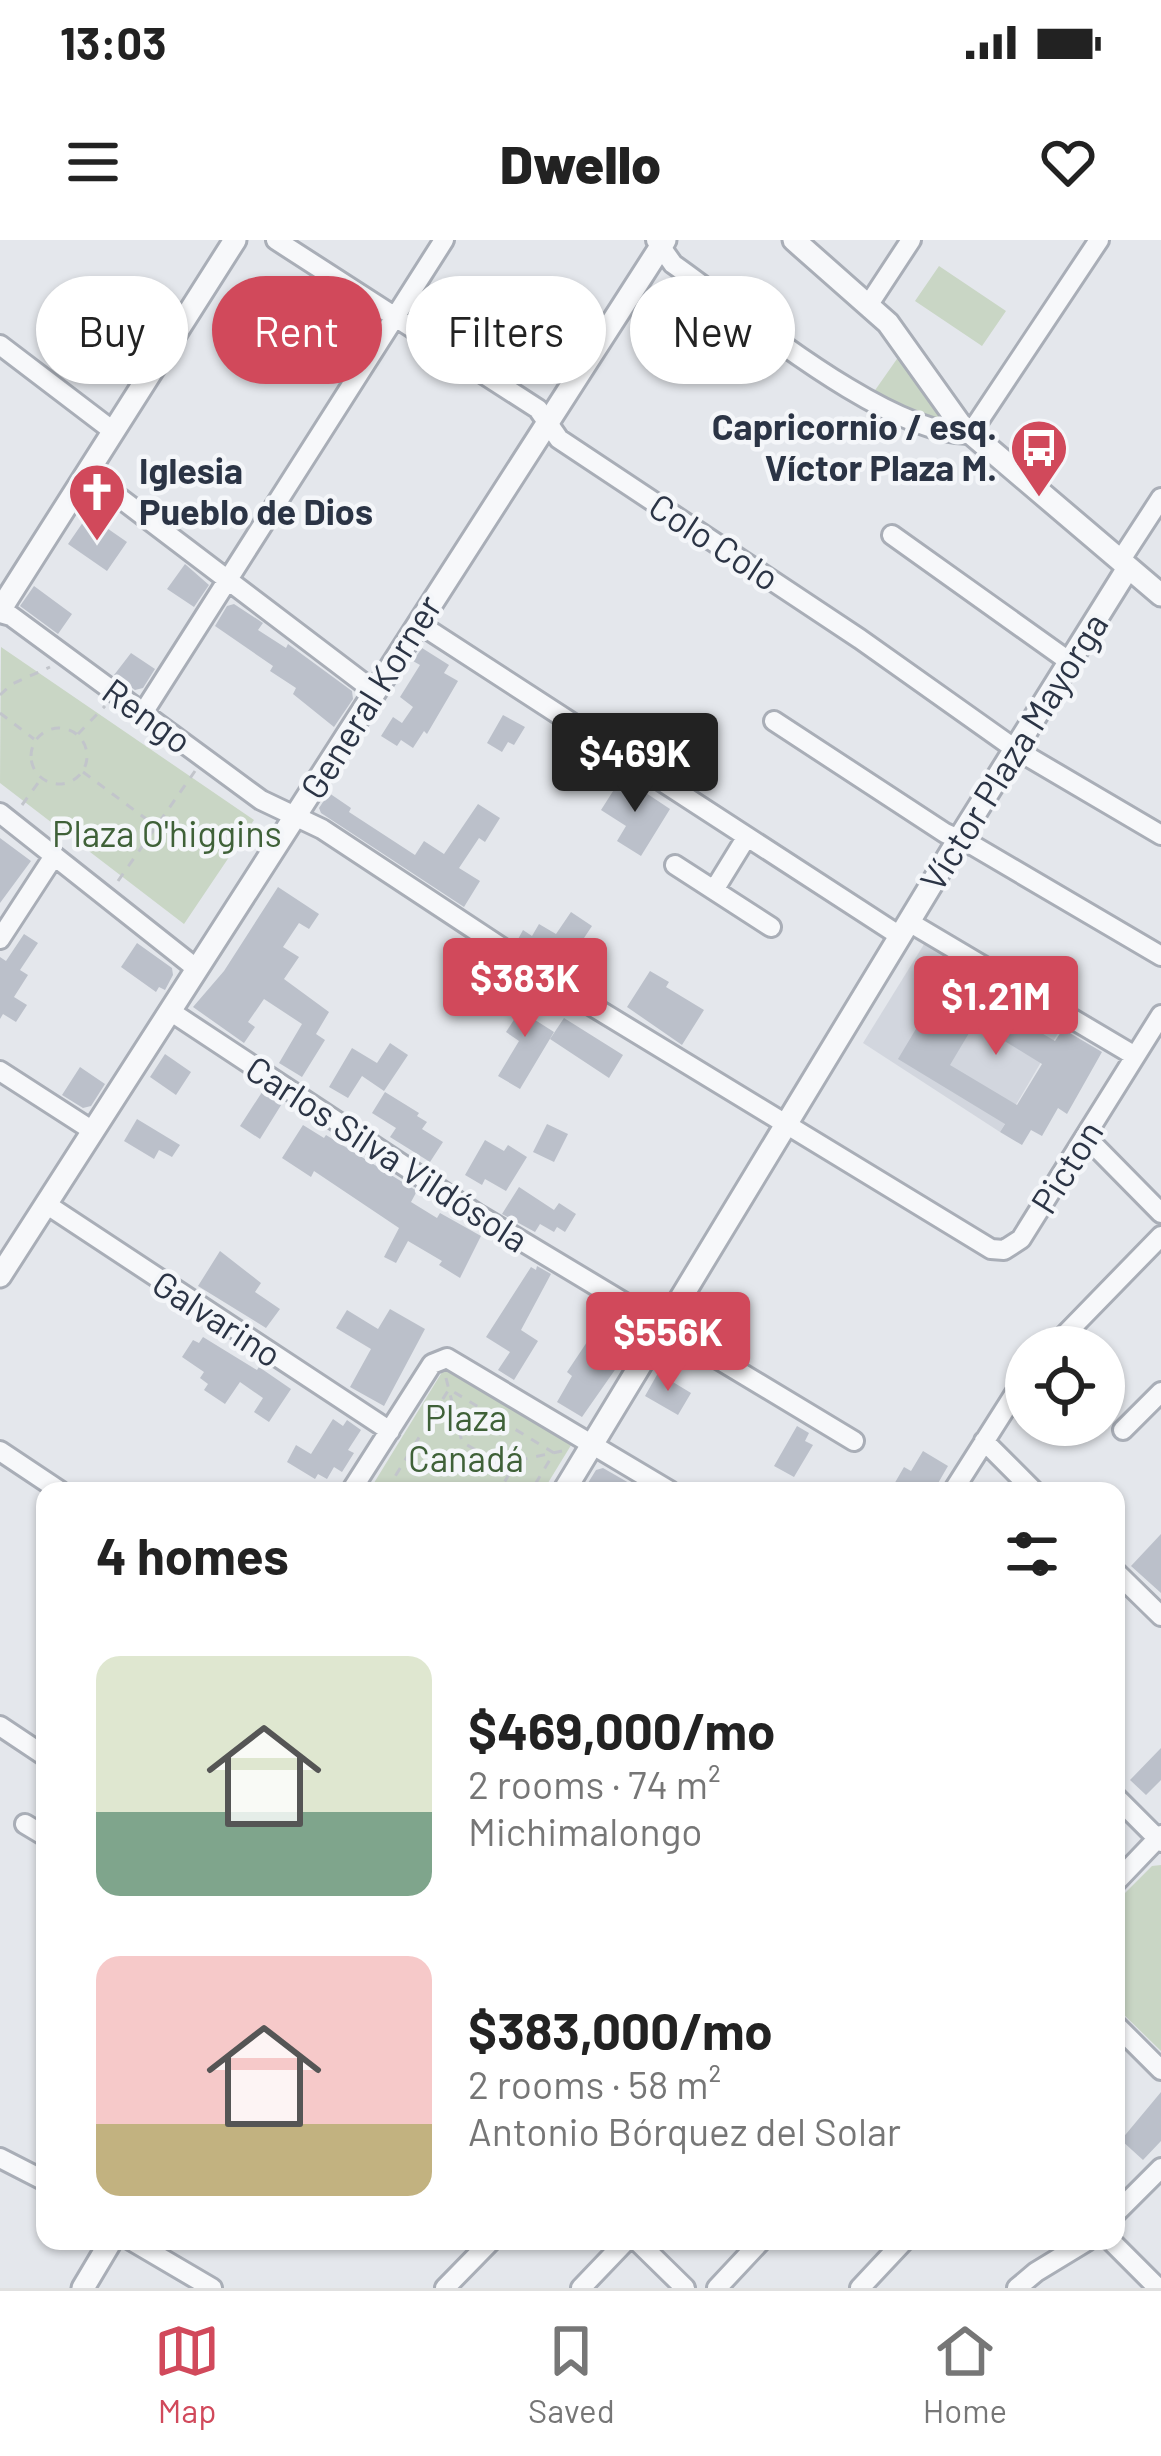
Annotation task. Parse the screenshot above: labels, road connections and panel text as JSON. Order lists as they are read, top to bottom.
{
  "streets": {
    "street": [
      "Colo Colo",
      "General Korner",
      "Rengo",
      "Víctor Plaza Mayorga",
      "Carlos Silva Vildósola",
      "Picton",
      "Galvarino"
    ]
  },
  "crossings": [
    ["Colo Colo", "General Korner"],
    ["Colo Colo", "Víctor Plaza Mayorga"],
    ["General Korner", "Rengo"],
    ["General Korner", "Carlos Silva Vildósola"],
    ["General Korner", "Galvarino"],
    ["Rengo", "Víctor Plaza Mayorga"],
    ["Rengo", "Picton"],
    ["Víctor Plaza Mayorga", "Carlos Silva Vildósola"]
  ],
  "parks": ["Plaza O'higgins", "Plaza Canadá"],
  "places": {
    "bus stop": ["Capricornio / esq. Víctor Plaza M."],
    "church": ["Iglesia Pueblo de Dios"]
  },
  "page": {
    "status": "13:03",
    "header": "Dwello",
    "chip": [
      "Buy",
      "Rent",
      "Filters",
      "New"
    ],
    "price": [
      "$469K",
      "$383K",
      "$1.21M",
      "$556K"
    ],
    "heading": "4 homes",
    "list": [
      {
        "name": "$469,000/mo",
        "note": "2 rooms · 74 m² · Michimalongo"
      },
      {
        "name": "$383,000/mo",
        "note": "2 rooms · 58 m² · Antonio Bórquez del Solar"
      }
    ],
    "tabs": ["Map", "Saved", "Home"]
  }
}
